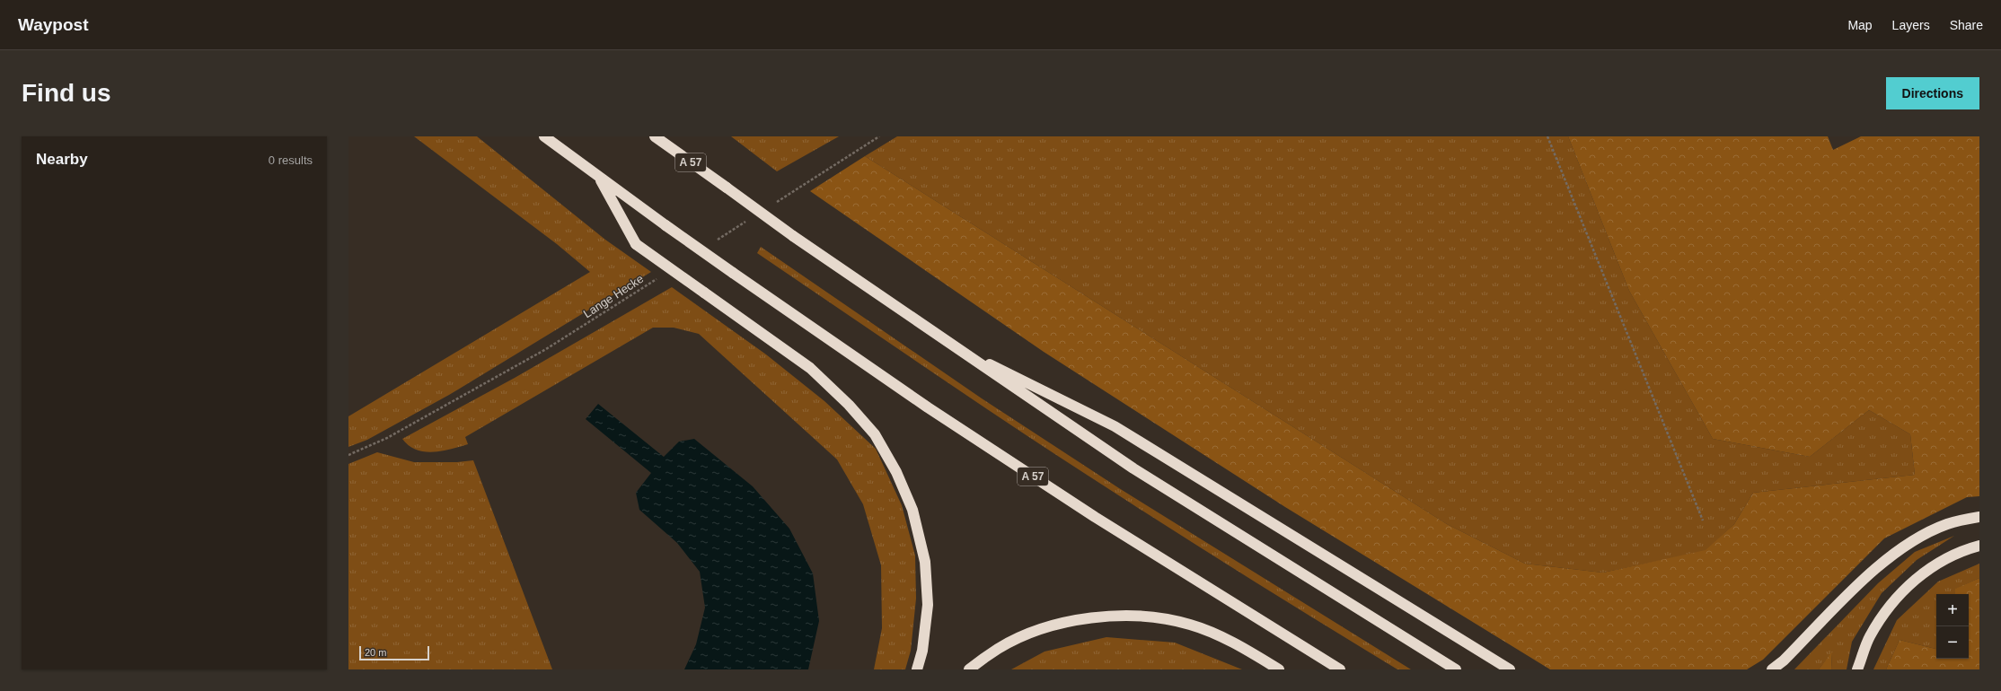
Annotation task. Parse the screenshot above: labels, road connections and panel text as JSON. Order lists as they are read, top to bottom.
{
  "streets": {
    "highway": ["A 57"],
    "path": ["Lange Hecke"]
  },
  "scale_bar": "20 m",
  "page": {
    "header": "Waypost",
    "nav": ["Map", "Layers", "Share"],
    "buttons": "Directions",
    "title": "Find us",
    "heading": ["Nearby", "0 results"],
    "map_buttons": ["+", "−"],
    "scale": "20 m"
  }
}
